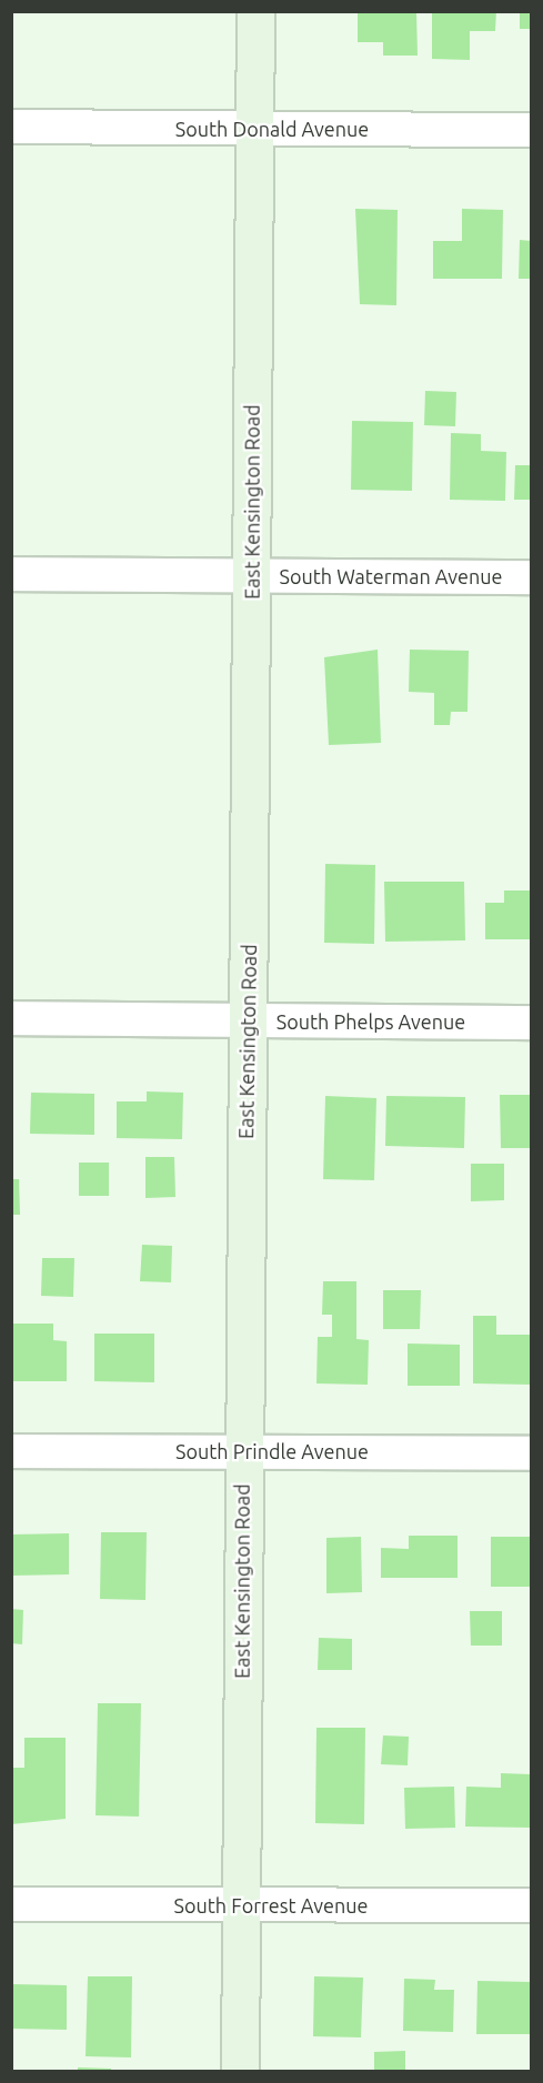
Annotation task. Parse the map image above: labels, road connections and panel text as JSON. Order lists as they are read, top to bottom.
{
  "streets": {
    "main road": ["East Kensington Road"],
    "street": [
      "South Donald Avenue",
      "South Waterman Avenue",
      "South Phelps Avenue",
      "South Prindle Avenue",
      "South Forrest Avenue"
    ]
  },
  "crossings": [
    ["South Donald Avenue", "East Kensington Road"],
    ["East Kensington Road", "South Waterman Avenue"],
    ["East Kensington Road", "South Phelps Avenue"],
    ["East Kensington Road", "South Prindle Avenue"],
    ["East Kensington Road", "South Forrest Avenue"]
  ]
}
